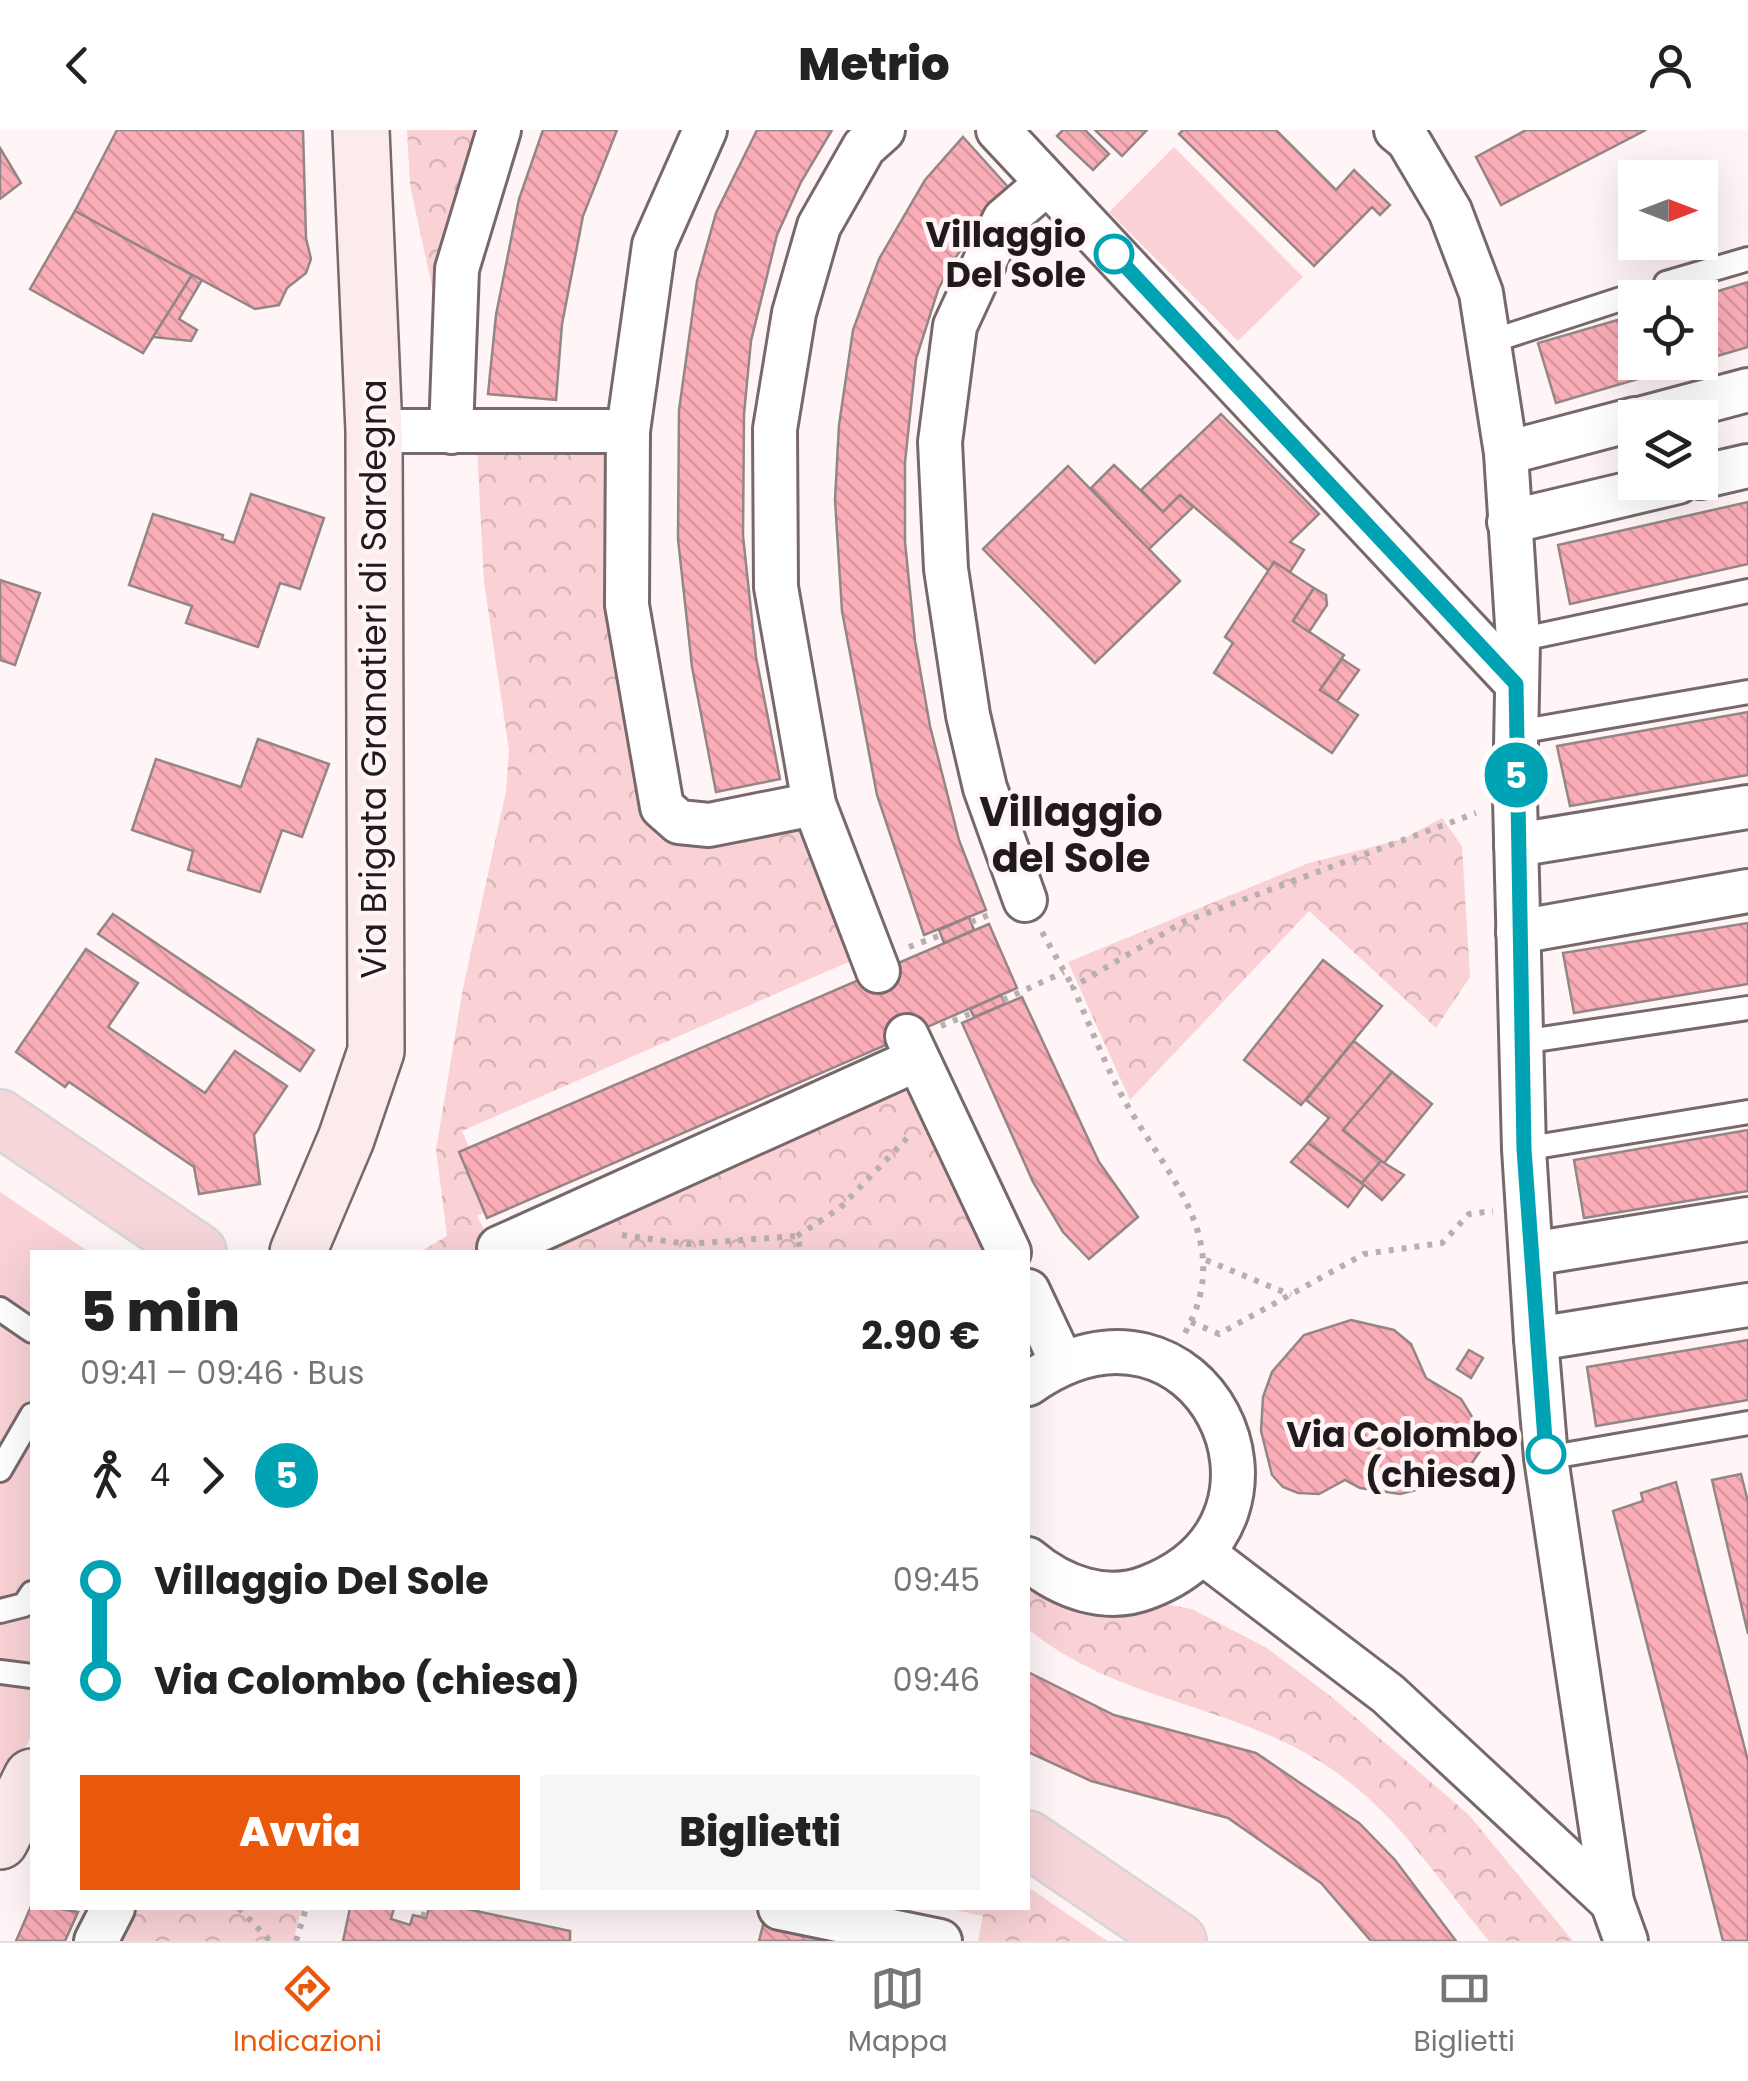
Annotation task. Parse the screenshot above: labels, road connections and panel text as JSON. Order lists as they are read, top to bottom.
{
  "streets": {
    "street": ["Via Brigata Granatieri di Sardegna"]
  },
  "districts": ["Villaggio del Sole"],
  "places": ["Villaggio Del Sole", "Via Colombo (chiesa)"],
  "lines": ["bus line 5"],
  "north": "right",
  "page": {
    "header": "Metrio",
    "on_map": "5",
    "heading": ["5 min", "09:41 – 09:46 · Bus", "2.90 €"],
    "legs": ["4", "5"],
    "list": [
      {
        "name": "Villaggio Del Sole",
        "value": "09:45"
      },
      {
        "name": "Via Colombo (chiesa)",
        "value": "09:46"
      }
    ],
    "buttons": ["Avvia", "Biglietti"],
    "tabs": ["Indicazioni", "Mappa", "Biglietti"]
  }
}
